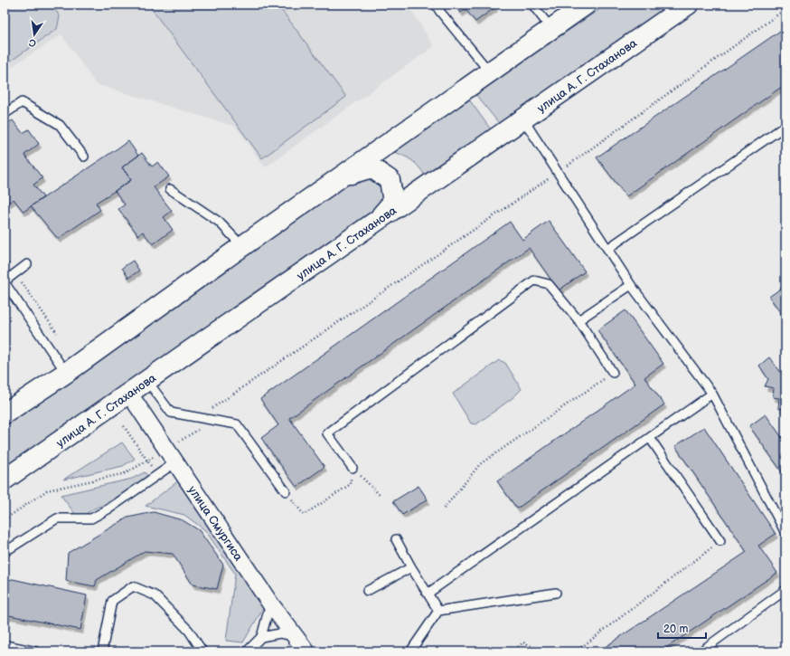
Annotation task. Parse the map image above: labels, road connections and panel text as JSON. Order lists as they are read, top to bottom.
{
  "streets": {
    "main road": ["улица А. Г. Стаханова"],
    "street": ["улица Смургиса"]
  },
  "crossings": [
    ["улица А. Г. Стаханова", "улица Смургиса"]
  ],
  "scale_bar": "20 m",
  "north": "bottom"
}
